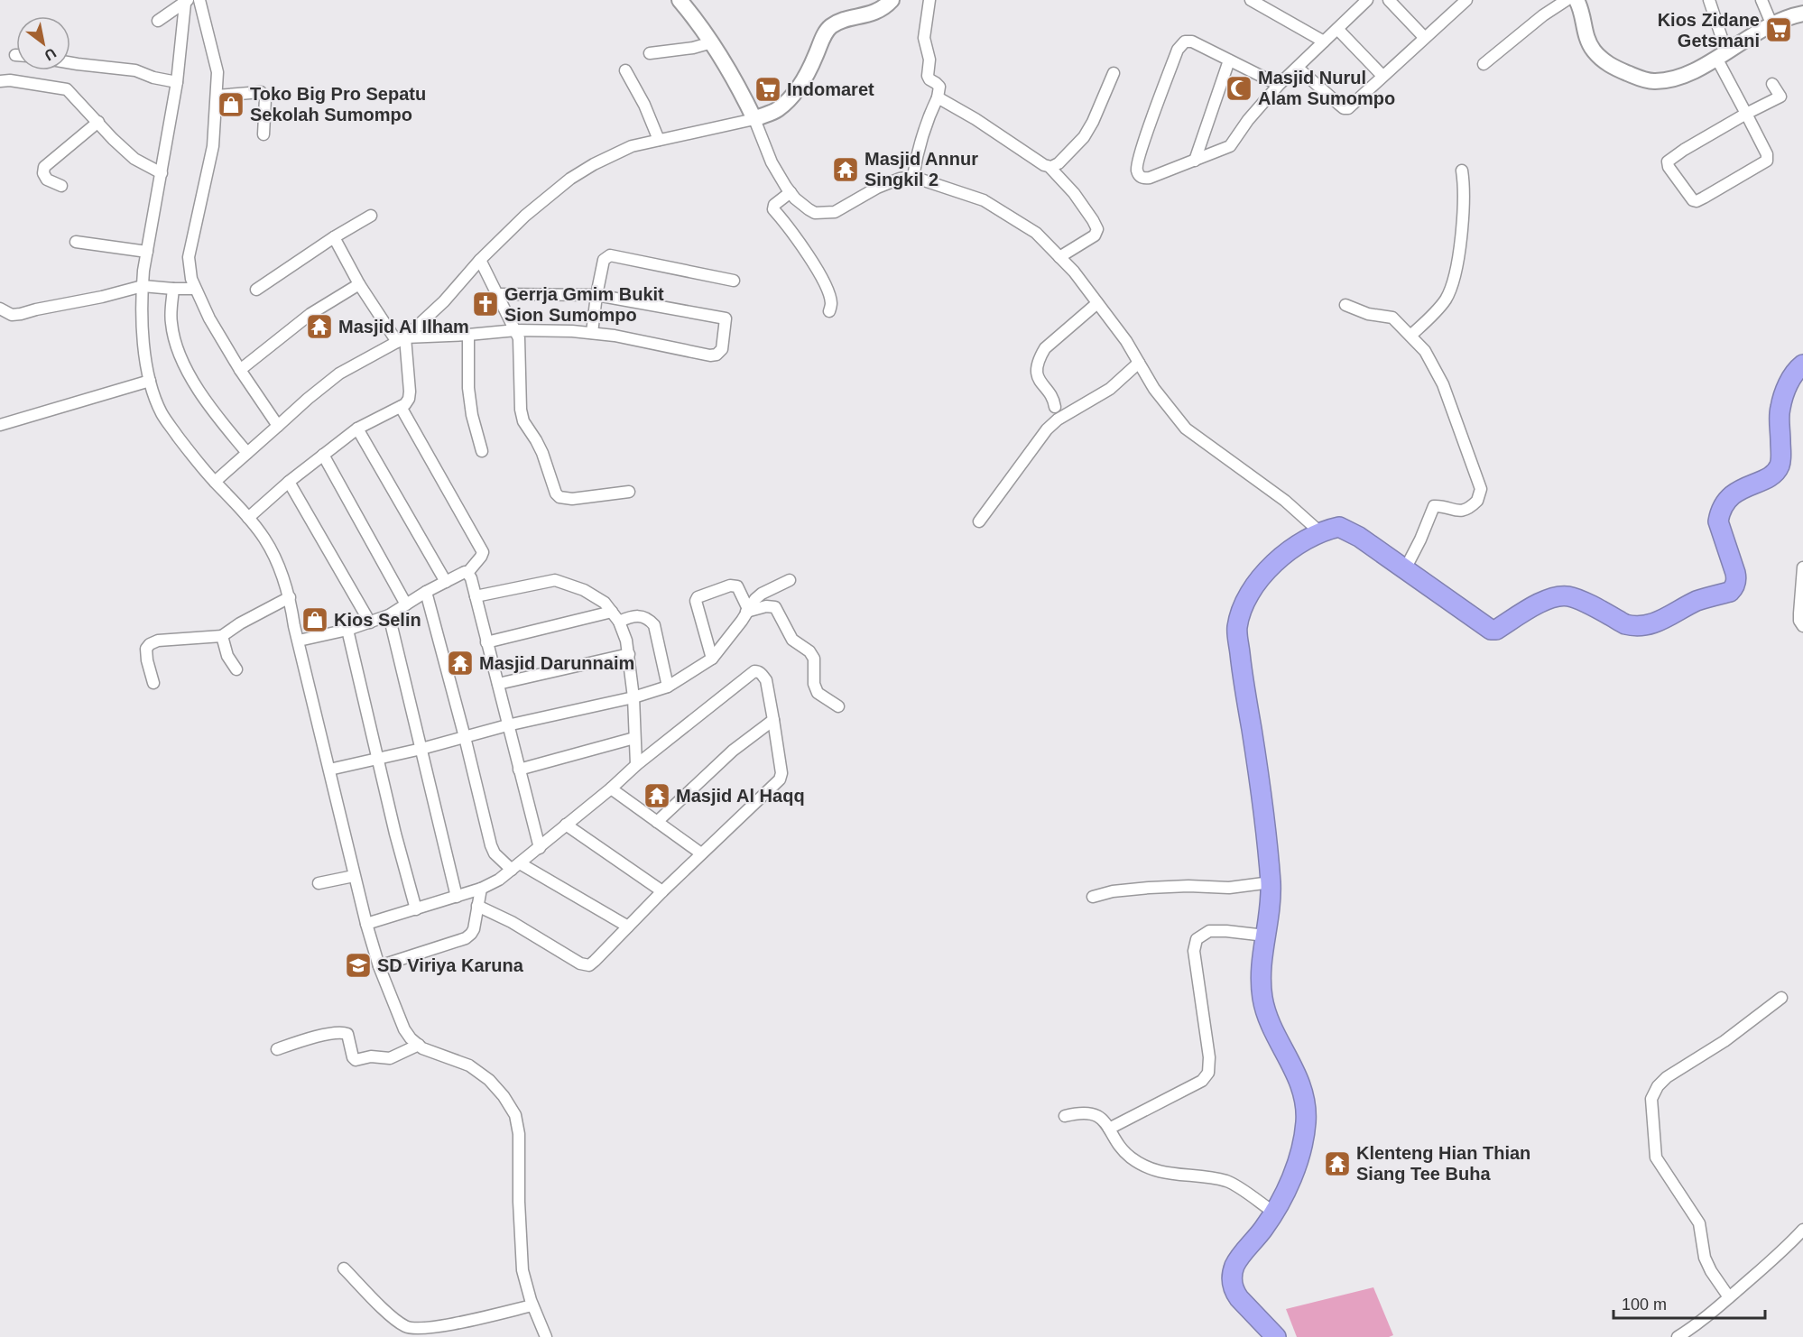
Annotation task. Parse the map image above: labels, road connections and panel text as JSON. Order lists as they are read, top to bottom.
{
  "places": {
    "supermarket": ["Kios Zidane Getsmani", "Indomaret"],
    "mosque": ["Masjid Nurul Alam Sumompo"],
    "shop": ["Toko Big Pro Sepatu Sekolah Sumompo", "Kios Selin"],
    "temple": [
      "Masjid Annur Singkil 2",
      "Masjid Al Ilham",
      "Masjid Darunnaim",
      "Masjid Al Haqq",
      "Klenteng Hian Thian Siang Tee Buha"
    ],
    "church": ["Gerrja Gmim Bukit Sion Sumompo"],
    "school or university": ["SD Viriya Karuna"]
  },
  "scale_bar": "100 m",
  "north": "bottom right"
}
